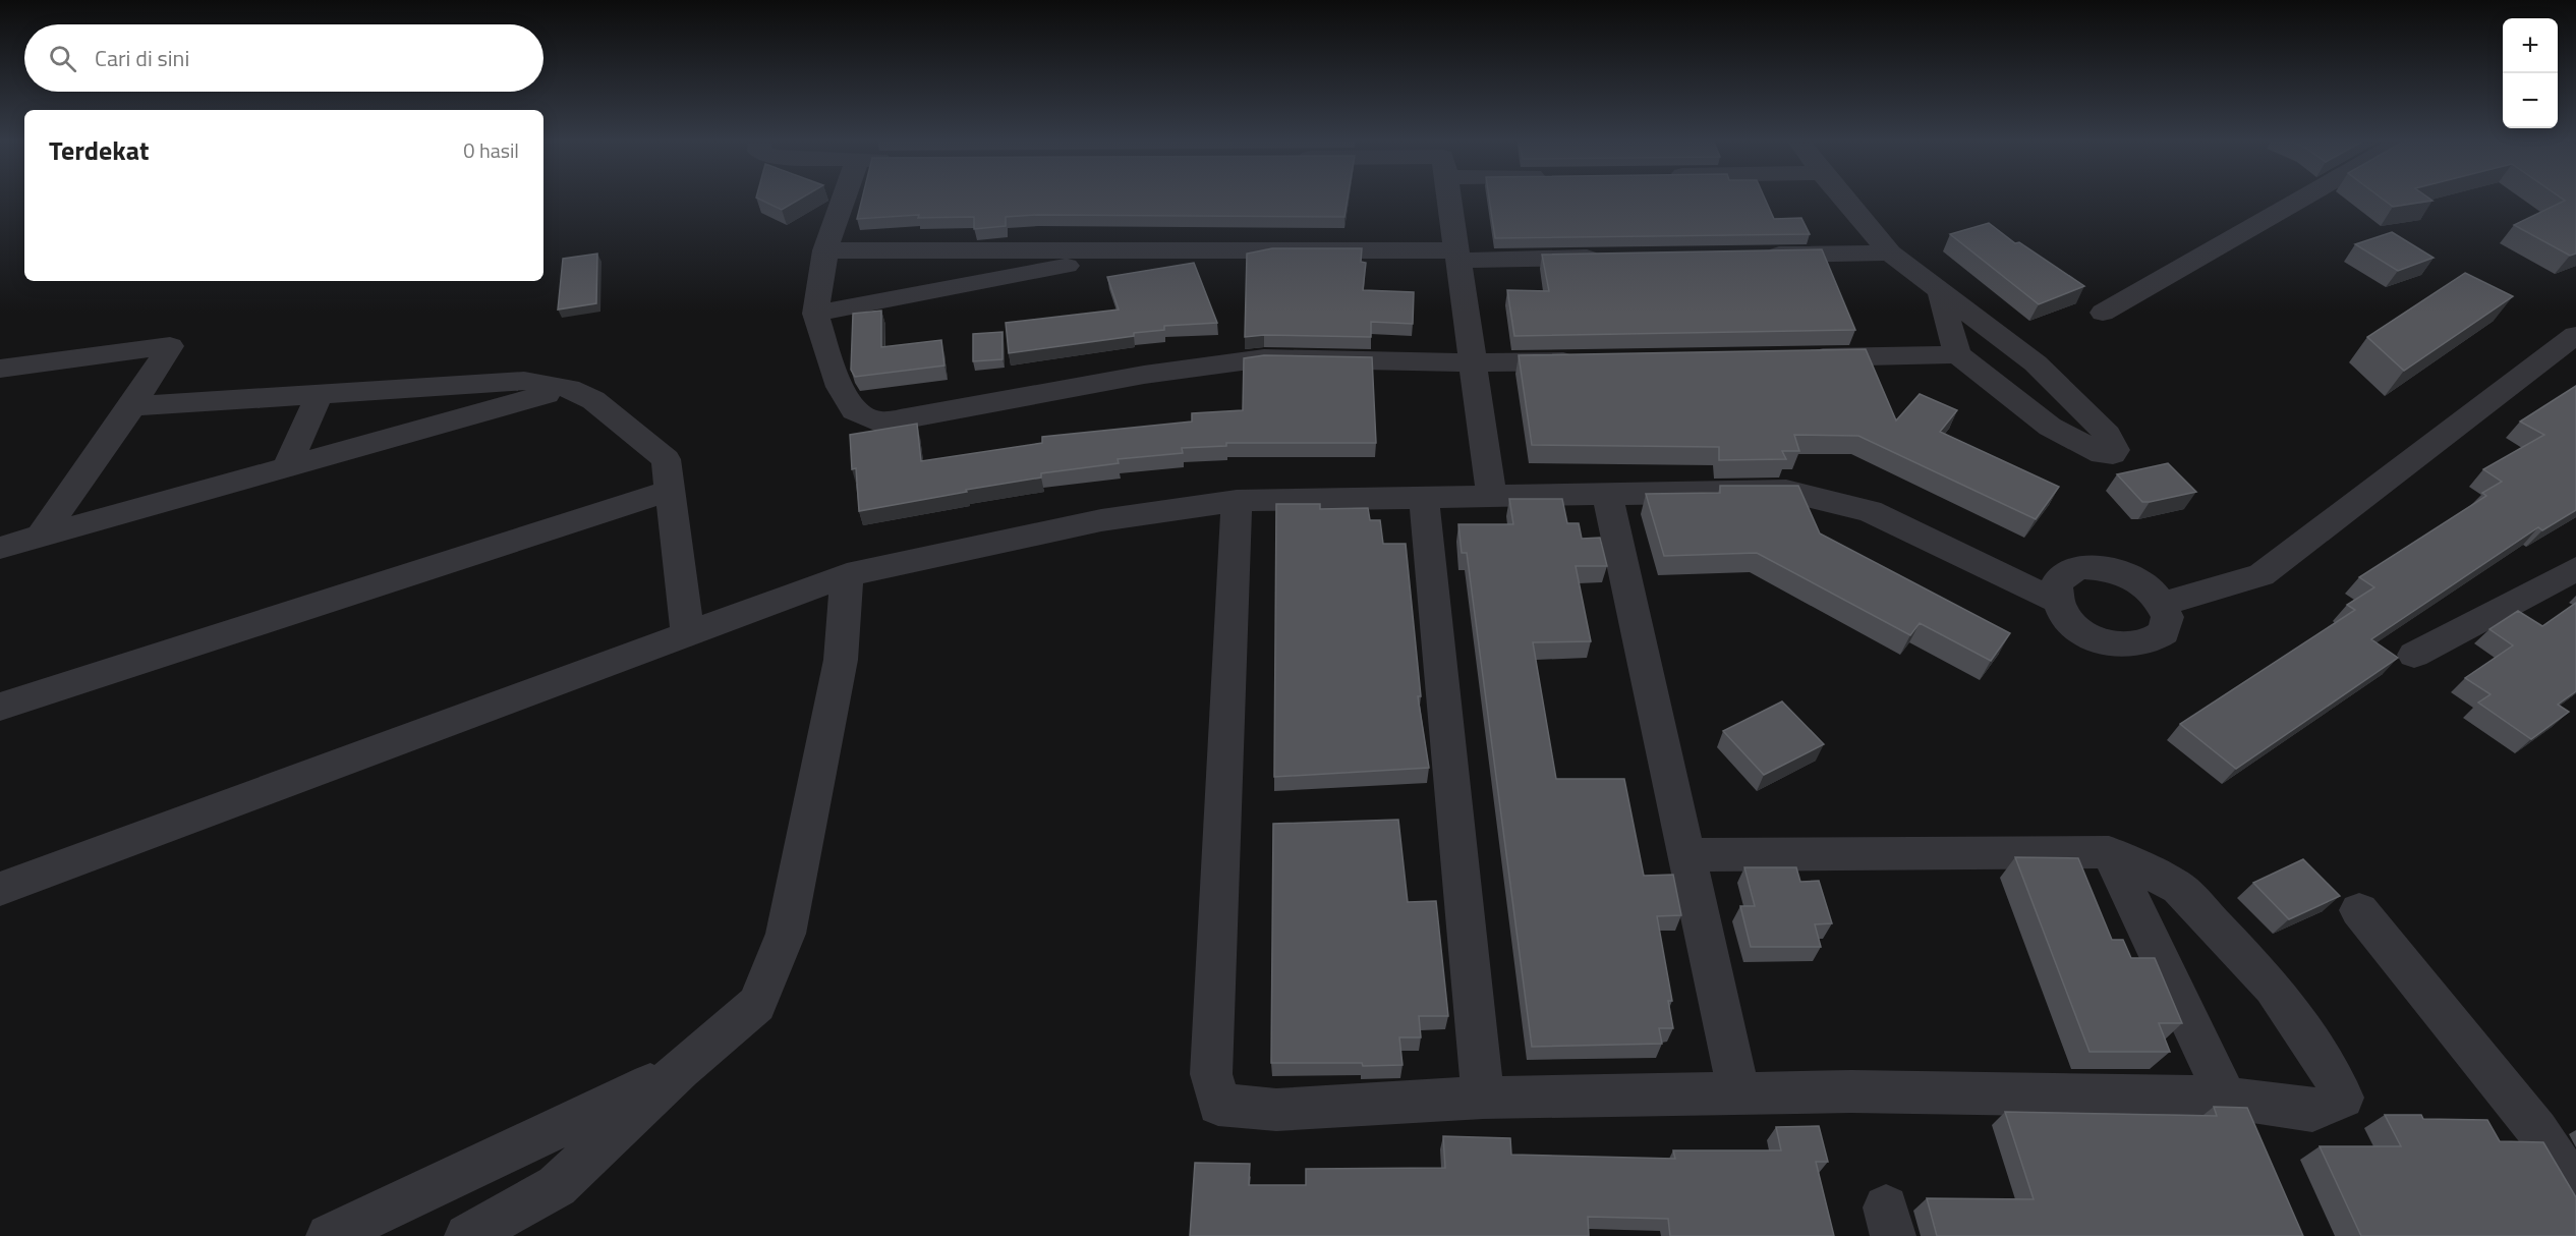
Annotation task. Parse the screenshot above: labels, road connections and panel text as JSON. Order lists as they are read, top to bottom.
{
  "page": {
    "map_buttons": ["+", "−"],
    "search": "Cari di sini",
    "heading": ["Terdekat", "0 hasil"]
  }
}
